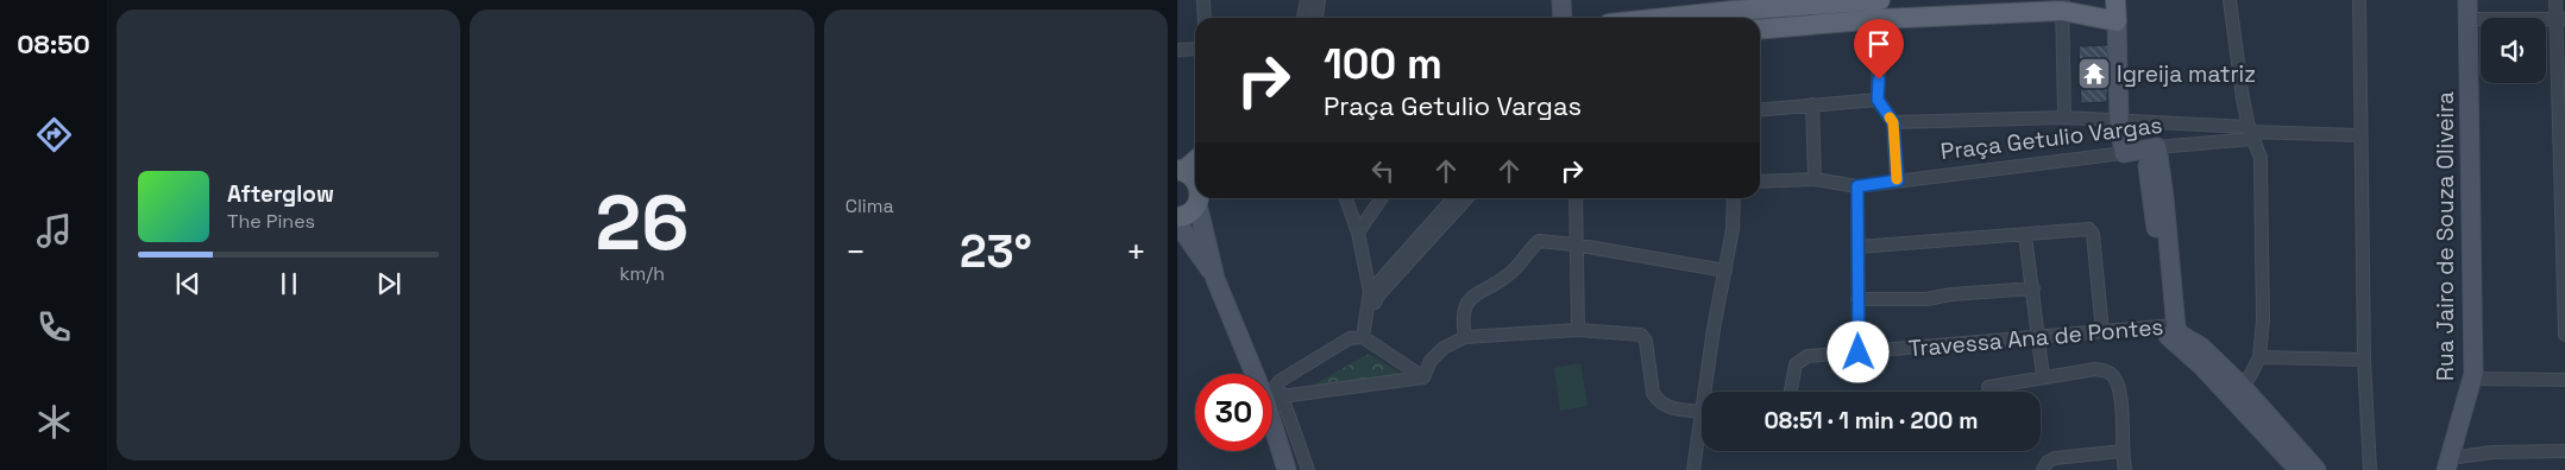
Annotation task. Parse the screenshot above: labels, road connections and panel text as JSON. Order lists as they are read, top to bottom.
{
  "streets": {
    "main road": ["Praça Getulio Vargas", "Rua Jairo de Souza Oliveira"],
    "street": ["Travessa Ana de Pontes"]
  },
  "places": {
    "temple": ["Igreija matriz"]
  },
  "page": {
    "tabs": "08:50",
    "tile": [
      ["26", "km/h"],
      "Clima"
    ],
    "turn": ["100 m", "Praça Getulio Vargas"],
    "song": ["Afterglow", "The Pines"],
    "heat": ["−", "23°", "+"],
    "limit": "30",
    "trip": "08:51 · 1 min · 200 m"
  }
}
